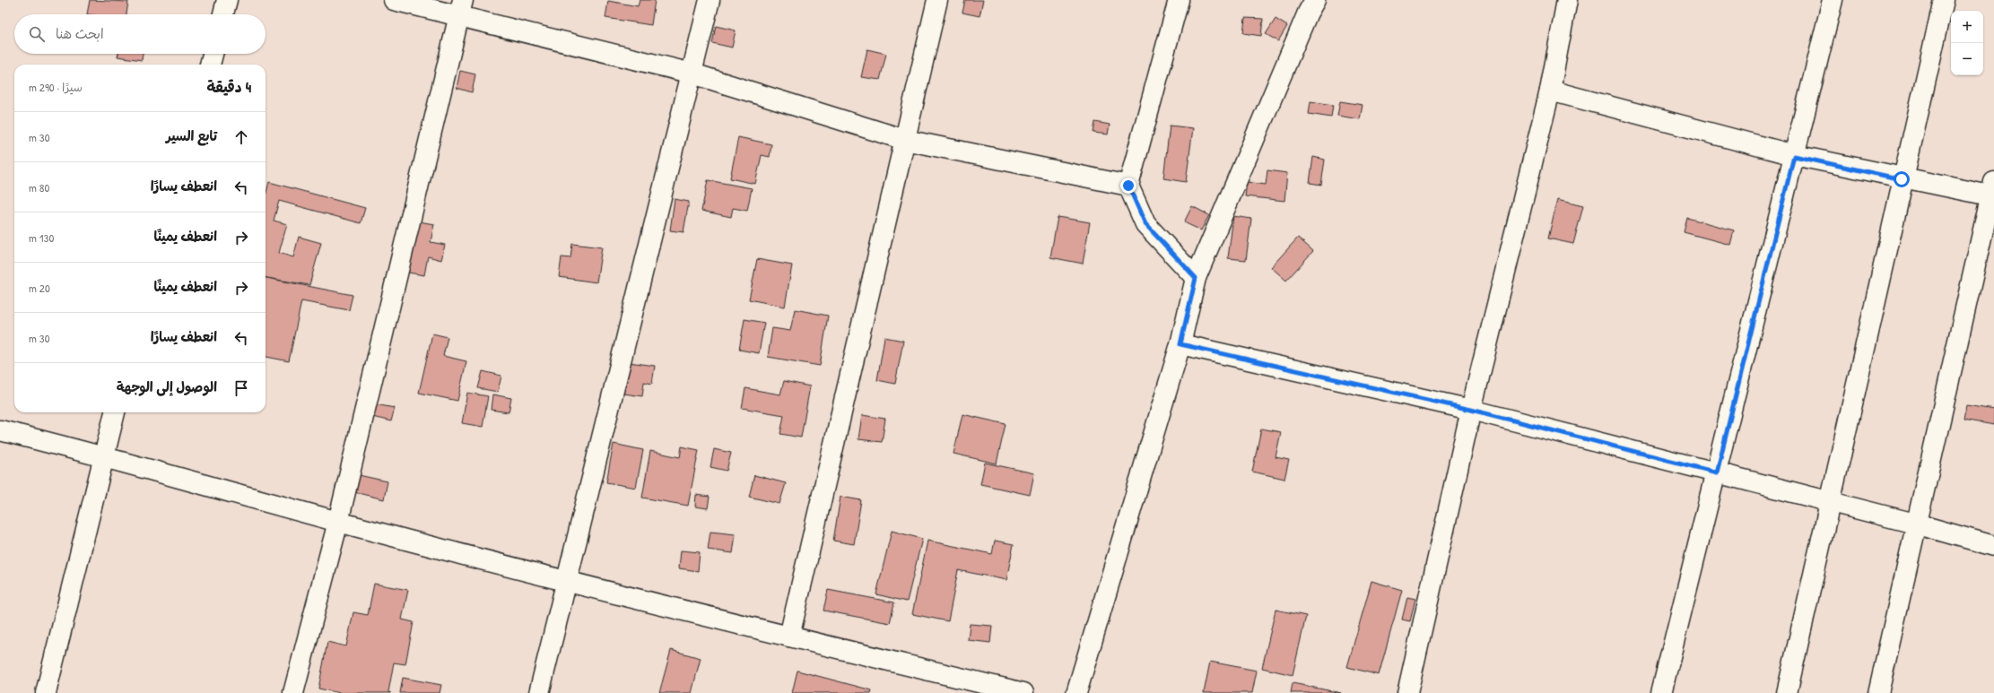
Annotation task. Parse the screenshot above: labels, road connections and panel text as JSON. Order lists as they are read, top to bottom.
{
  "page": {
    "map_buttons": ["+", "−"],
    "search": "ابحث هنا",
    "heading": ["4 دقيقة", "سيرًا · 290 m"],
    "list": [
      ["تابع السير", "30 m"],
      ["انعطف يسارًا", "80 m"],
      ["انعطف يمينًا", "130 m"],
      ["انعطف يمينًا", "20 m"],
      ["انعطف يسارًا", "30 m"],
      "الوصول إلى الوجهة"
    ]
  }
}
